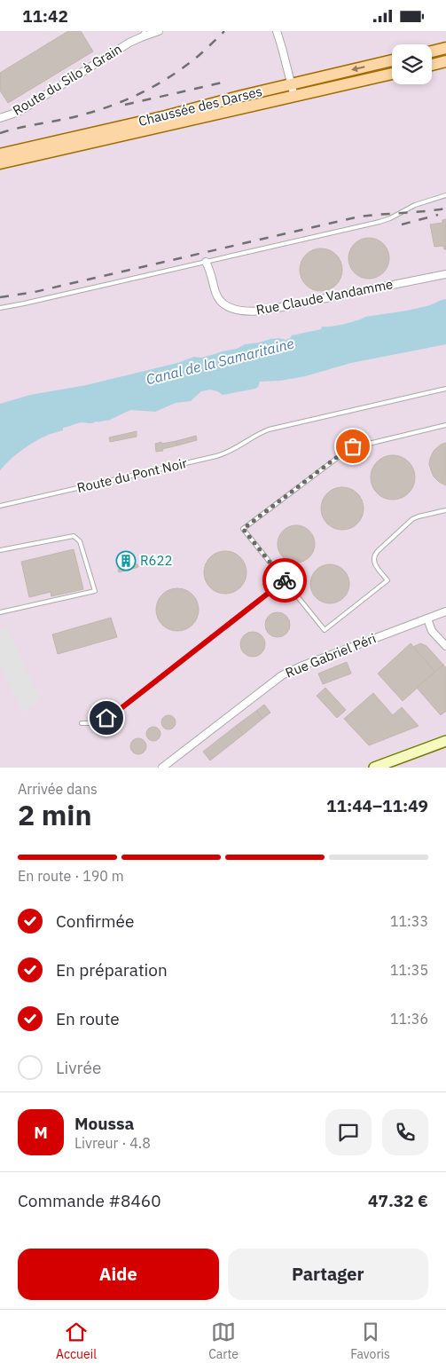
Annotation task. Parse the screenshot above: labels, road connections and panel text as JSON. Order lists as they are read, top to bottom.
{
  "streets": {
    "main road": ["Chaussée des Darses"],
    "street": ["Route du Silo à Grain", "Rue Claude Vandamme", "Rue Gabriel Péri"],
    "lane": ["Route du Pont Noir"]
  },
  "water": ["Canal de la Samaritaine"],
  "places": {
    "building": ["R622"]
  },
  "page": {
    "status": "11:42",
    "heading": ["2 min", "Arrivée dans", "11:44–11:49"],
    "panel": [
      "Moussa",
      "Livreur · 4.8",
      "Commande #8460",
      "47.32 €"
    ],
    "bar": "En route · 190 m",
    "list": [
      ["Confirmée", "11:33"],
      ["En préparation", "11:35"],
      ["En route", "11:36"],
      "Livrée"
    ],
    "round": "M",
    "buttons": ["Aide", "Partager"],
    "tabs": ["Accueil", "Carte", "Favoris"]
  }
}
